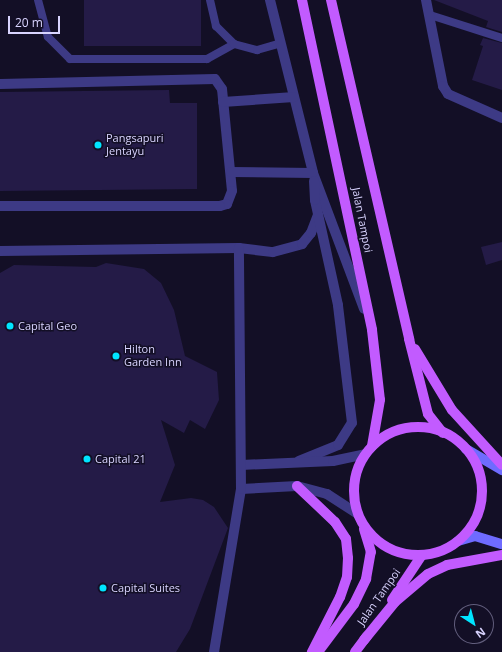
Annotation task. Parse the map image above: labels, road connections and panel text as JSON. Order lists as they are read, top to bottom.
{
  "streets": {
    "main road": ["Jalan Tampoi"]
  },
  "places": [
    "Pangsapuri Jentayu",
    "Capital Geo",
    "Hilton Garden Inn",
    "Capital 21",
    "Capital Suites"
  ],
  "scale_bar": "20 m",
  "north": "bottom right"
}
